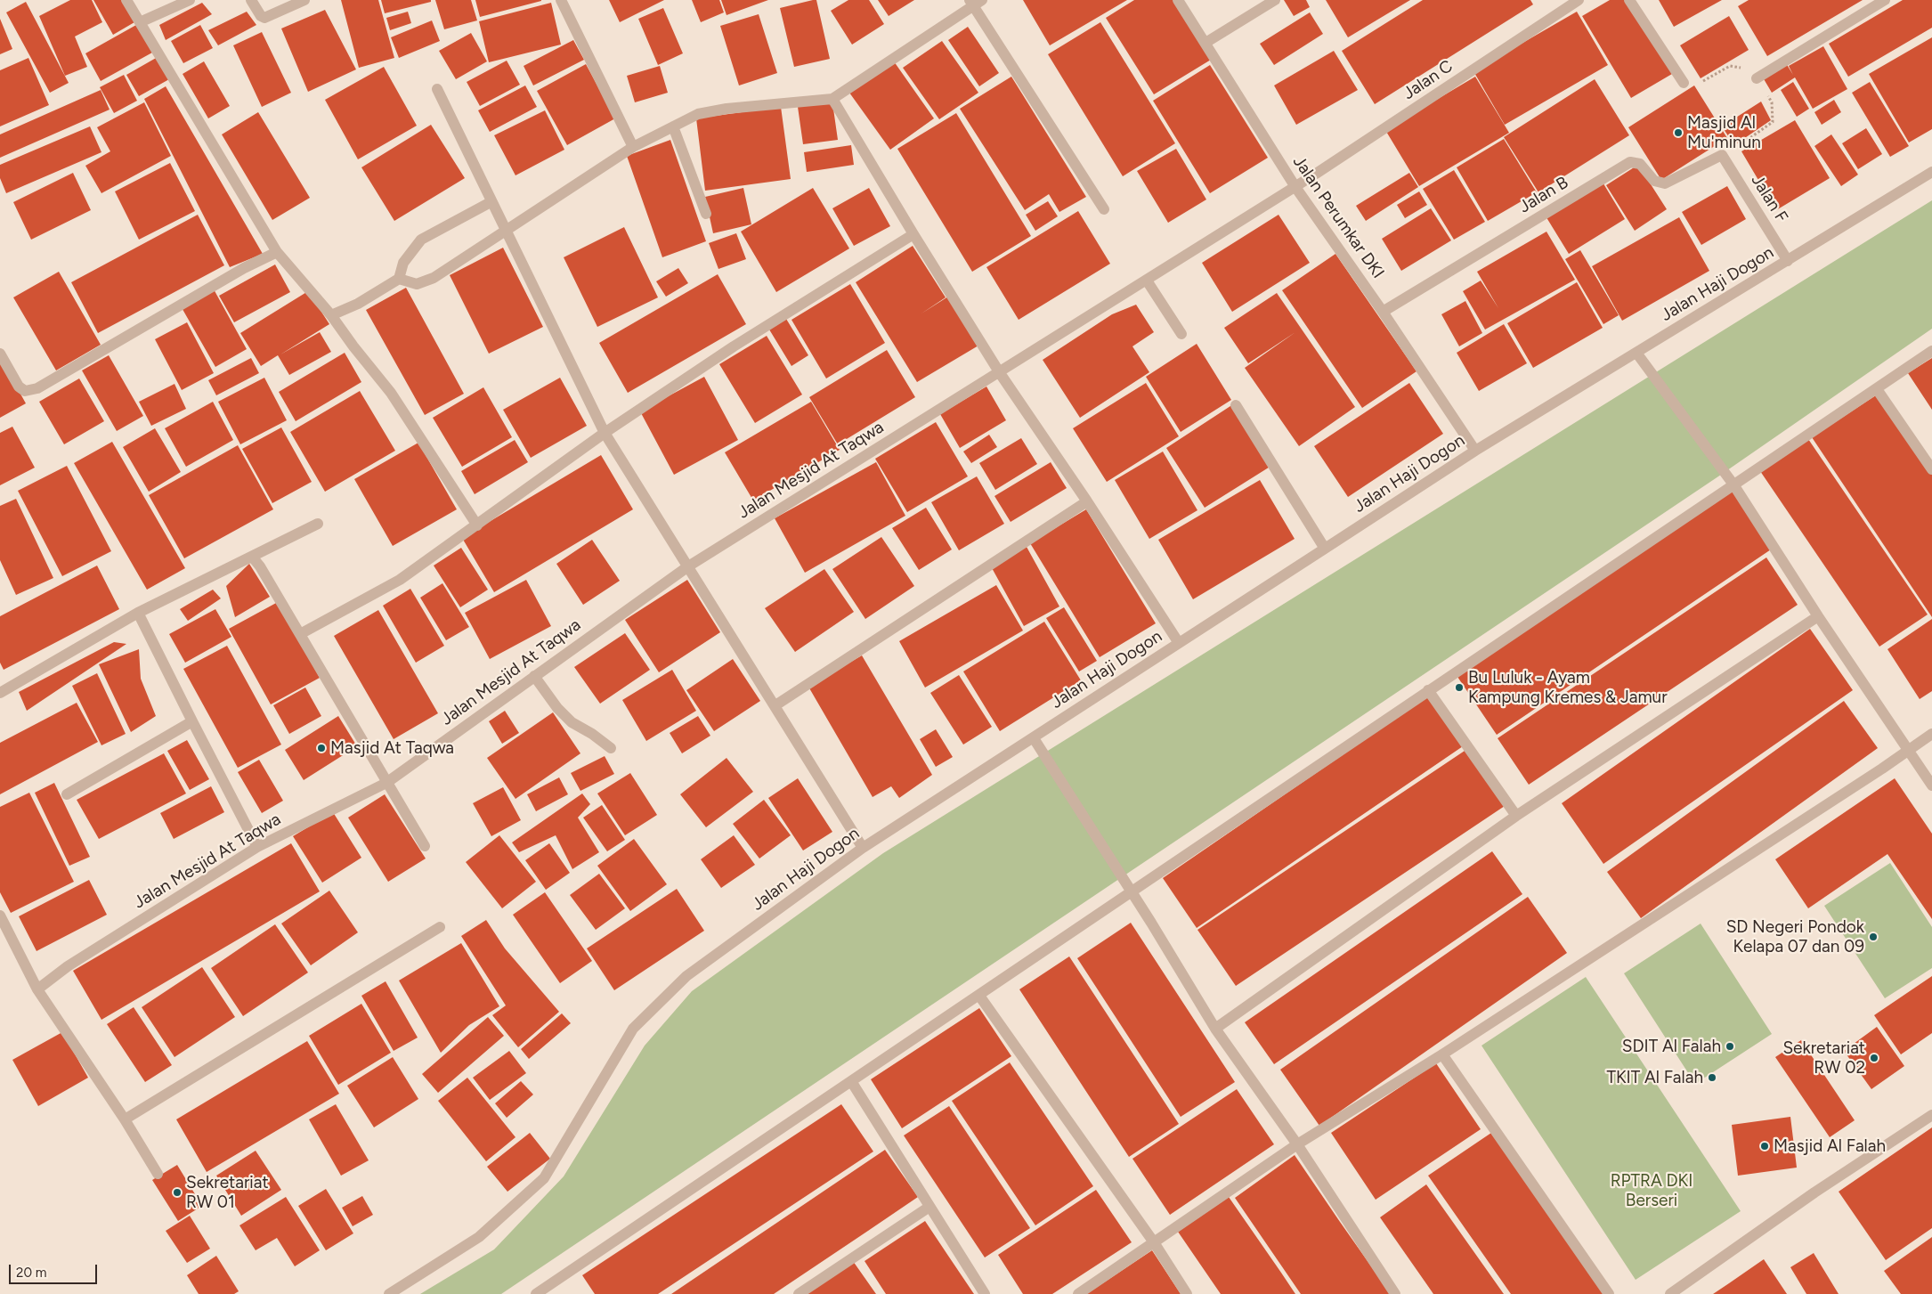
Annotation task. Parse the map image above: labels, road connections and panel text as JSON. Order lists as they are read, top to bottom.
{
  "streets": {
    "street": [
      "Jalan C",
      "Jalan B",
      "Jalan F",
      "Jalan Perumkar DKI",
      "Jalan Haji Dogon",
      "Jalan Mesjid At Taqwa"
    ]
  },
  "crossings": [
    ["Jalan C", "Jalan Perumkar DKI"],
    ["Jalan C", "Jalan Mesjid At Taqwa"],
    ["Jalan B", "Jalan F"],
    ["Jalan B", "Jalan Perumkar DKI"],
    ["Jalan F", "Jalan Haji Dogon"],
    ["Jalan Perumkar DKI", "Jalan Haji Dogon"]
  ],
  "parks": ["RPTRA DKI Berseri"],
  "places": [
    "Masjid Al Mu'minun",
    "Bu Luluk - Ayam Kampung Kremes & Jamur",
    "Masjid At Taqwa",
    "SD Negeri Pondok Kelapa 07 dan 09",
    "SDIT Al Falah",
    "Sekretariat RW 02",
    "TKIT Al Falah",
    "Masjid Al Falah",
    "Sekretariat RW 01"
  ],
  "scale_bar": "20 m"
}
